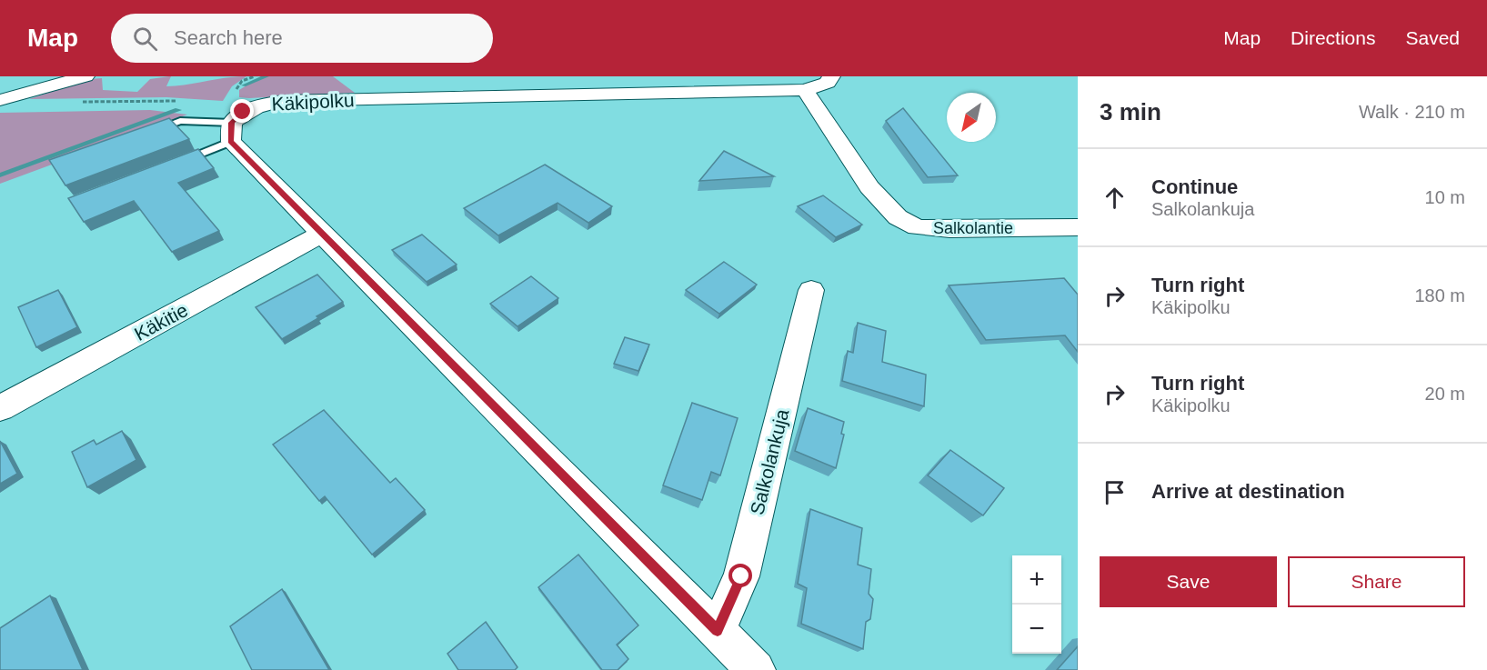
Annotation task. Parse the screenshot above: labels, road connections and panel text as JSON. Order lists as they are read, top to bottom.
{
  "streets": {
    "street": [
      "Käkipolku",
      "Salkolantie",
      "Käkitie",
      "Salkolankuja"
    ]
  },
  "crossings": [
    ["Käkipolku", "Salkolantie"]
  ],
  "north": "bottom left",
  "page": {
    "header": "Map",
    "search": "Search here",
    "nav": ["Map", "Directions", "Saved"],
    "heading": ["3 min", "Walk · 210 m"],
    "list": [
      ["Continue", "Salkolankuja", "10 m"],
      ["Turn right", "Käkipolku", "180 m"],
      ["Turn right", "Käkipolku", "20 m"],
      "Arrive at destination"
    ],
    "buttons": ["Save", "Share"],
    "map_buttons": ["+", "−"]
  }
}
